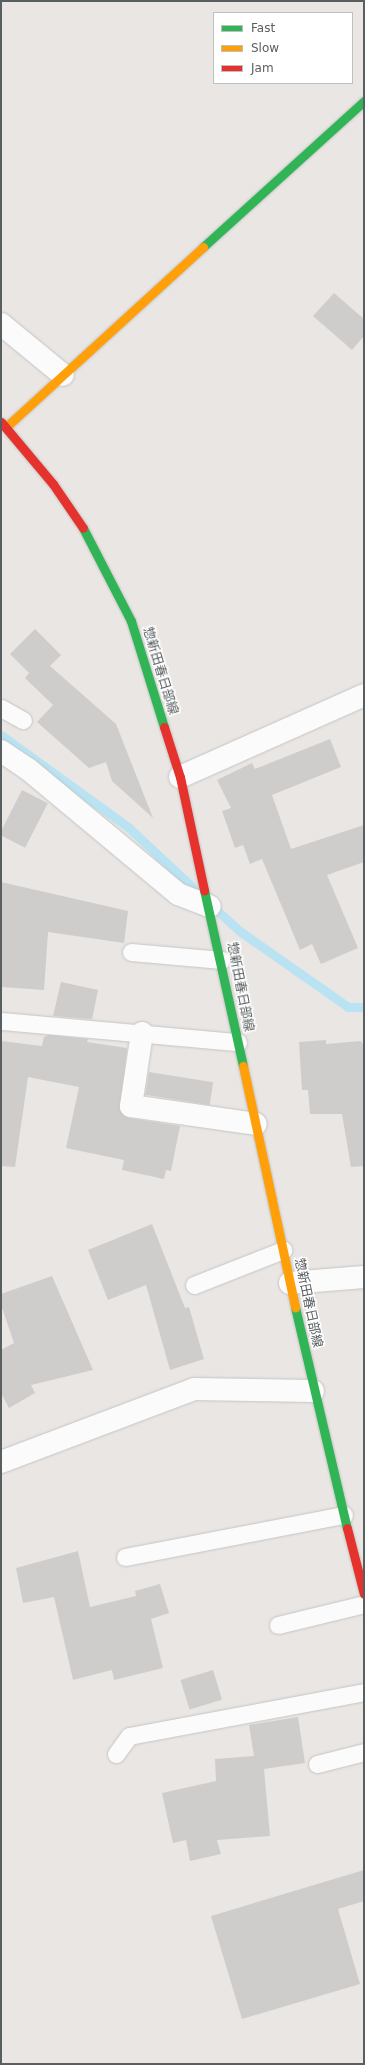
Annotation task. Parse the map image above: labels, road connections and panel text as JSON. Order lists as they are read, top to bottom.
{
  "streets": {
    "main road": ["惣新田春日部線"]
  },
  "legend": ["Fast", "Slow", "Jam"]
}
